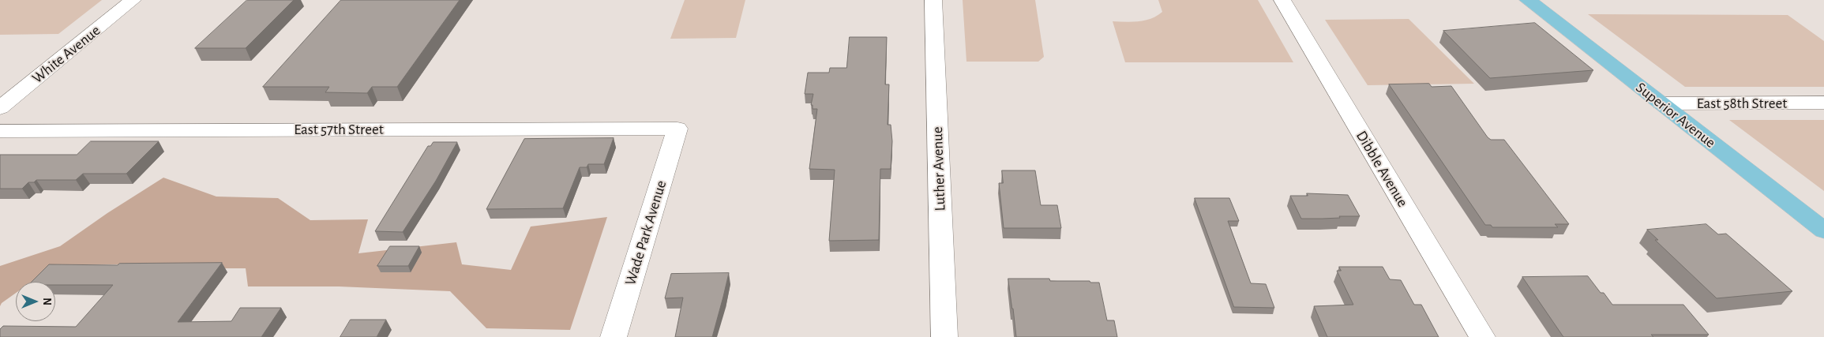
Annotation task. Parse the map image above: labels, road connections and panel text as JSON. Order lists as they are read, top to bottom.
{
  "streets": {
    "main road": ["Superior Avenue"],
    "street": [
      "White Avenue",
      "East 58th Street",
      "East 57th Street",
      "Luther Avenue",
      "Dibble Avenue",
      "Wade Park Avenue"
    ]
  },
  "crossings": [
    ["East 58th Street", "Superior Avenue"],
    ["East 57th Street", "Wade Park Avenue"]
  ],
  "north": "right"
}
